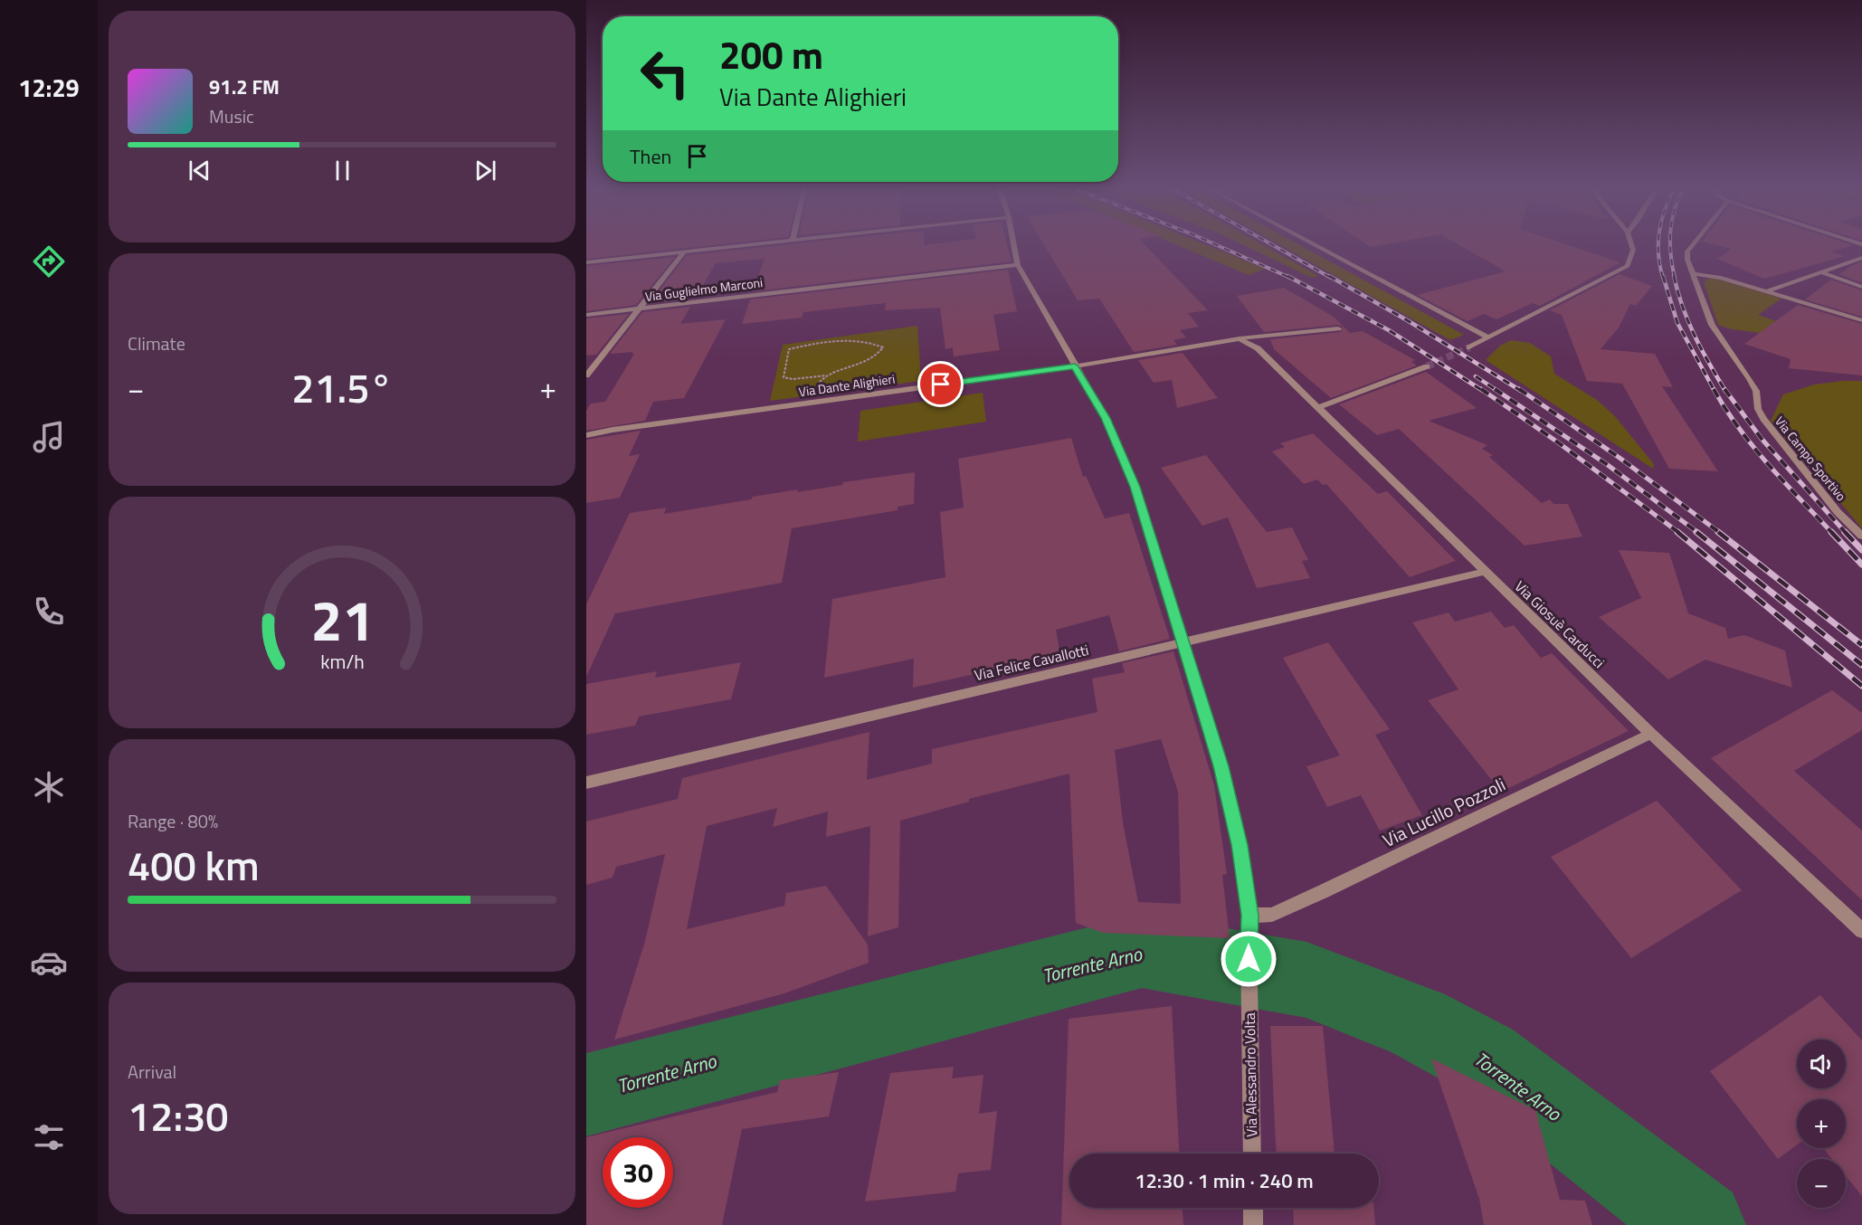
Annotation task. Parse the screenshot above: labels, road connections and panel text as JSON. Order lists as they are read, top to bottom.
{
  "streets": {
    "street": [
      "Via Guglielmo Marconi",
      "Via Dante Alighieri",
      "Via Campo Sportivo",
      "Via Giosuè Carducci",
      "Via Felice Cavallotti",
      "Via Lucillo Pozzoli",
      "Via Alessandro Volta"
    ]
  },
  "crossings": [
    ["Via Guglielmo Marconi", "Via Alessandro Volta"],
    ["Via Dante Alighieri", "Via Giosuè Carducci"],
    ["Via Dante Alighieri", "Via Alessandro Volta"],
    ["Via Giosuè Carducci", "Via Felice Cavallotti"],
    ["Via Giosuè Carducci", "Via Lucillo Pozzoli"],
    ["Via Felice Cavallotti", "Via Alessandro Volta"],
    ["Via Lucillo Pozzoli", "Via Alessandro Volta"]
  ],
  "water": ["Torrente Arno"],
  "page": {
    "tabs": "12:29",
    "turn": ["200 m", "Via Dante Alighieri"],
    "song": ["91.2 FM", "Music"],
    "then": "Then",
    "tile": [
      "Climate",
      ["Range · 80%", "400 km"],
      ["Arrival", "12:30"]
    ],
    "heat": ["−", "21.5°", "+"],
    "map_buttons": ["+", "−"],
    "limit": "30",
    "trip": "12:30 · 1 min · 240 m",
    "gauge": ["21", "km/h"]
  }
}
